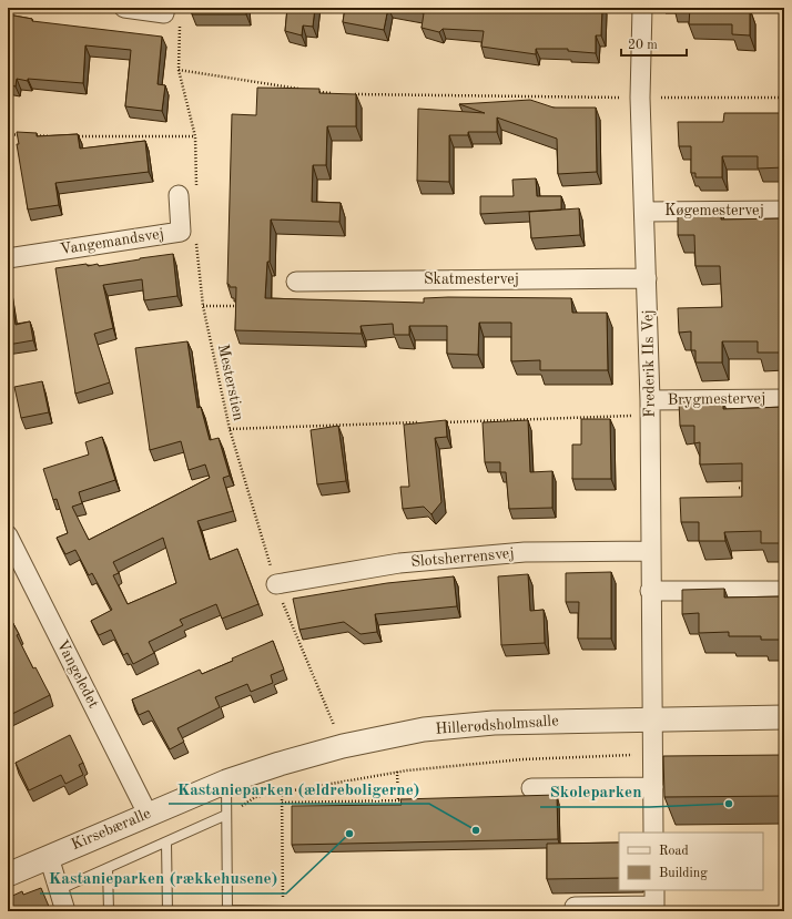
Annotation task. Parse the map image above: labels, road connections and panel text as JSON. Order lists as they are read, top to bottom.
{
  "streets": {
    "street": [
      "Køgemestervej",
      "Vangemandsvej",
      "Skatmestervej",
      "Frederik IIs Vej",
      "Brygmestervej",
      "Slotsherrensvej",
      "Vangeledet",
      "Hillerødsholmsalle",
      "Kirsebæralle"
    ],
    "path": ["Mesterstien"]
  },
  "crossings": [
    ["Køgemestervej", "Frederik IIs Vej"],
    ["Skatmestervej", "Frederik IIs Vej"],
    ["Frederik IIs Vej", "Brygmestervej"],
    ["Frederik IIs Vej", "Slotsherrensvej"],
    ["Frederik IIs Vej", "Hillerødsholmsalle"],
    ["Mesterstien", "Slotsherrensvej"],
    ["Mesterstien", "Hillerødsholmsalle"],
    ["Mesterstien", "Kirsebæralle"],
    ["Vangeledet", "Kirsebæralle"],
    ["Hillerødsholmsalle", "Kirsebæralle"]
  ],
  "places": ["Skoleparken", "Kastanieparken (ældreboligerne)", "Kastanieparken (rækkehusene)"],
  "legend": ["Road", "Building"],
  "scale_bar": "20 m"
}
